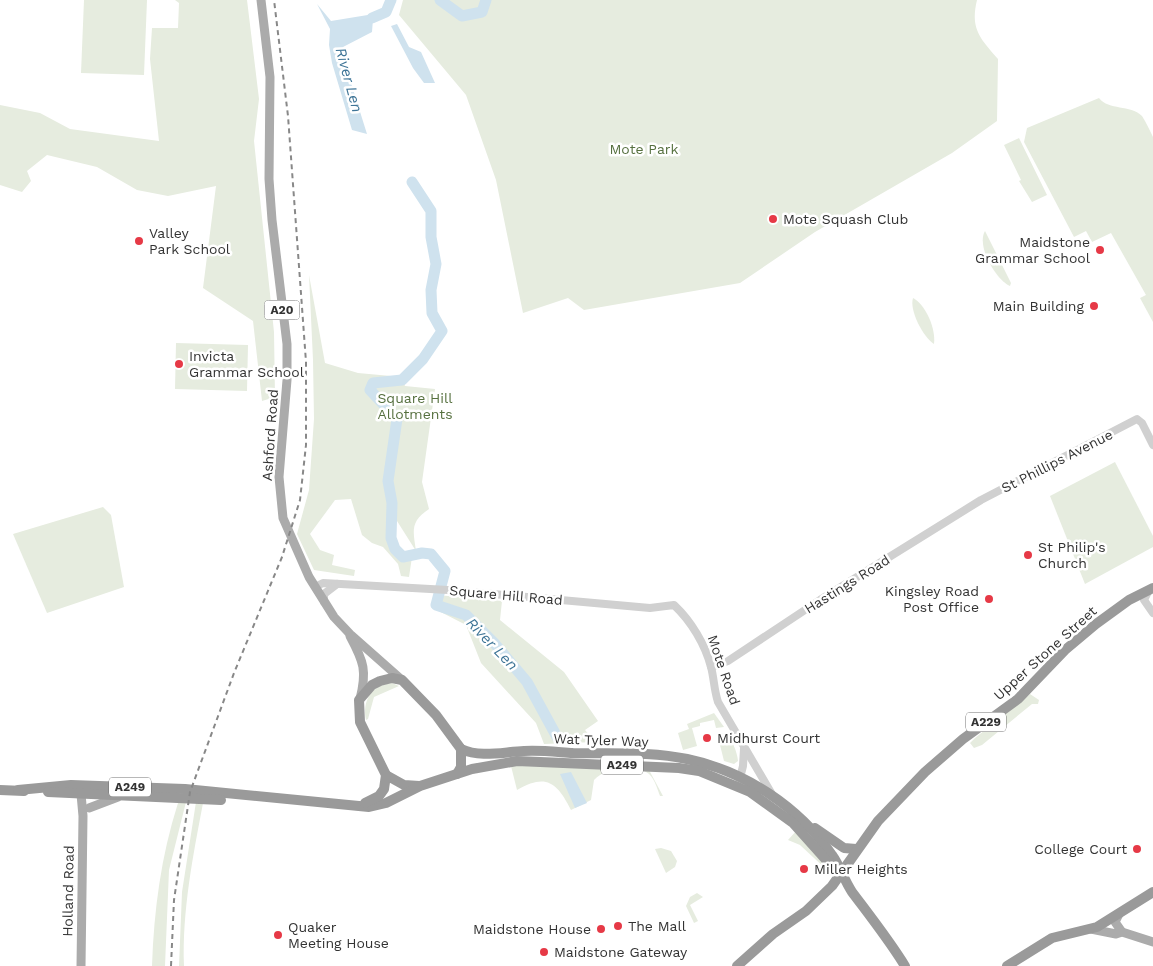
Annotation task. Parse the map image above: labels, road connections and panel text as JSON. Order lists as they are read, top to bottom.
{
  "streets": {
    "highway": [
      "Ashford Road",
      "Upper Stone Street",
      "Mote Road",
      "A229",
      "Wat Tyler Way",
      "A249"
    ],
    "main road": ["A20", "Holland Road"],
    "street": ["St Phillips Avenue", "Hastings Road", "Square Hill Road"]
  },
  "crossings": [
    ["A20", "Ashford Road"],
    ["A20", "Wat Tyler Way"],
    ["A20", "A249"],
    ["Ashford Road", "Square Hill Road"],
    ["Ashford Road", "Wat Tyler Way"],
    ["Ashford Road", "A249"],
    ["St Phillips Avenue", "Hastings Road"],
    ["Hastings Road", "Mote Road"],
    ["Square Hill Road", "Mote Road"],
    ["Upper Stone Street", "Mote Road"],
    ["Upper Stone Street", "A229"],
    ["Upper Stone Street", "A249"],
    ["Mote Road", "A229"],
    ["Mote Road", "Wat Tyler Way"],
    ["Mote Road", "A249"],
    ["A229", "A249"],
    ["Wat Tyler Way", "A249"],
    ["A249", "Holland Road"]
  ],
  "water": ["River Len"],
  "parks": ["Mote Park", "Square Hill Allotments"],
  "places": [
    "Mote Squash Club",
    "Valley Park School",
    "Maidstone Grammar School",
    "Main Building",
    "Invicta Grammar School",
    "St Philip's Church",
    "Kingsley Road Post Office",
    "Midhurst Court",
    "College Court",
    "Miller Heights",
    "The Mall",
    "Maidstone House",
    "Quaker Meeting House",
    "Maidstone Gateway"
  ]
}
